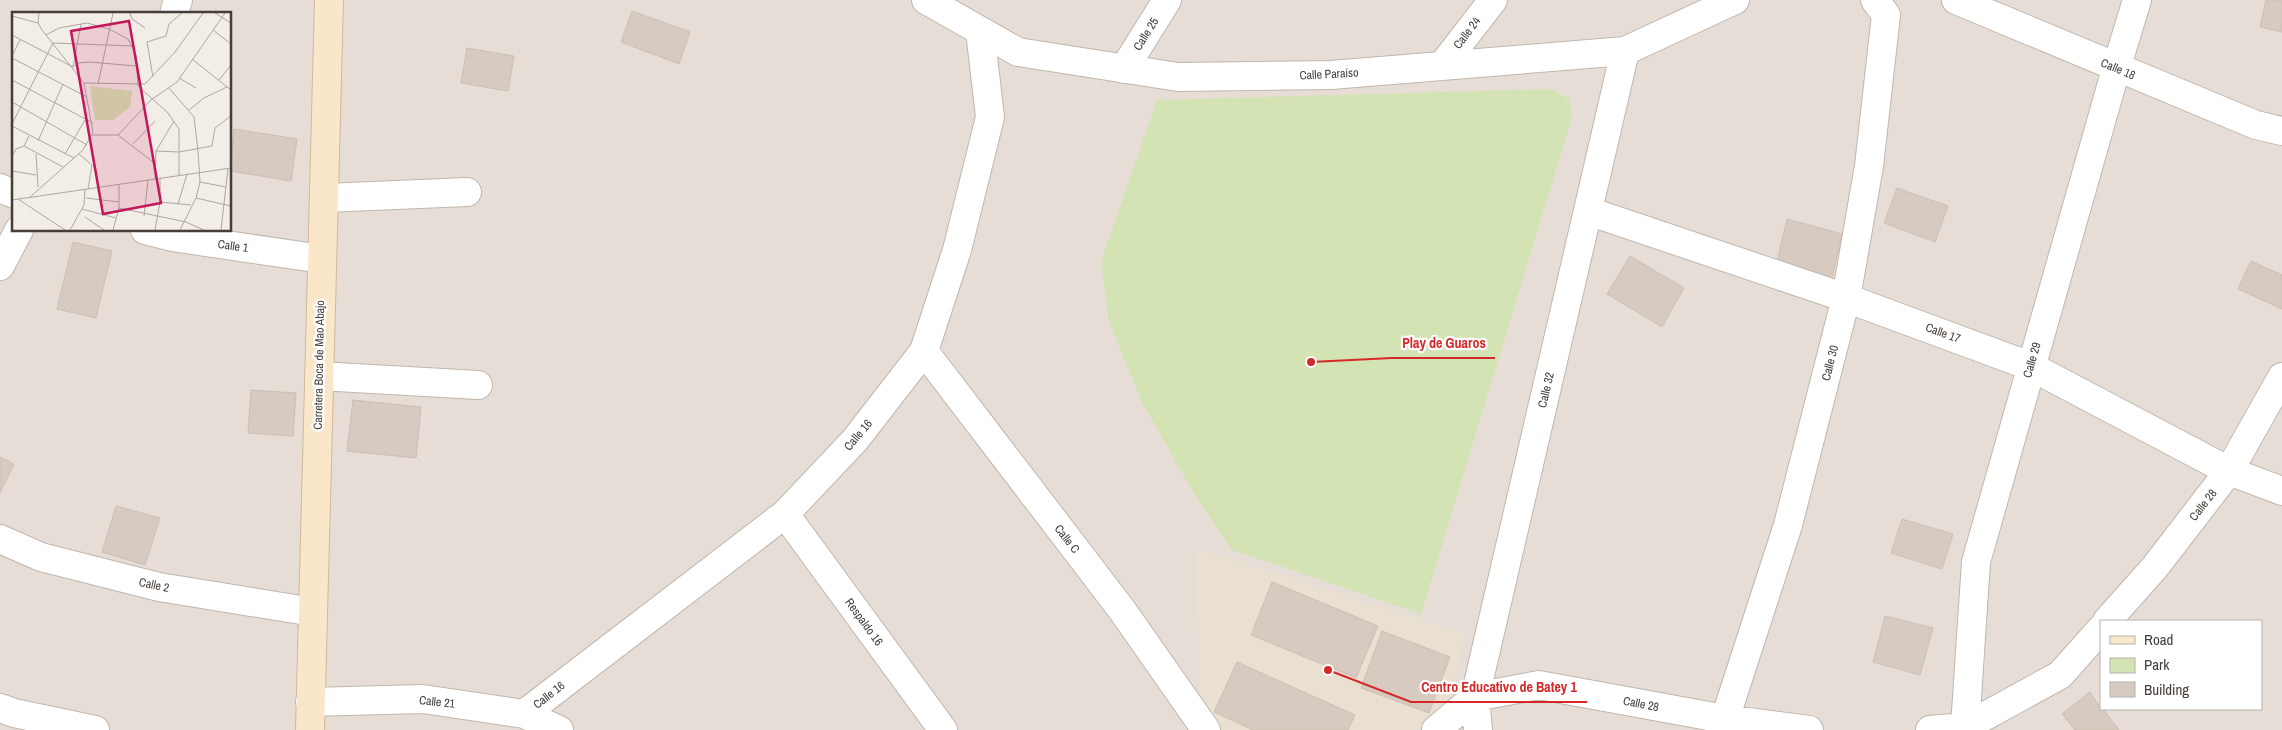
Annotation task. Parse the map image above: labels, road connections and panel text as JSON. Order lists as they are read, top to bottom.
{
  "streets": {
    "street": [
      "Calle 24",
      "Calle 25",
      "Calle 18",
      "Calle Paraíso",
      "Calle 1",
      "Calle 17",
      "Calle 29",
      "Calle 30",
      "Carretera Boca de Mao Abajo",
      "Calle 32",
      "Calle 16",
      "Calle 28",
      "Calle C",
      "Calle 2",
      "Respaldo 16",
      "Calle 21"
    ]
  },
  "crossings": [
    ["Calle 24", "Calle Paraíso"],
    ["Calle 25", "Calle Paraíso"],
    ["Calle 18", "Calle 29"],
    ["Calle Paraíso", "Calle 32"],
    ["Calle Paraíso", "Calle 16"],
    ["Calle 1", "Carretera Boca de Mao Abajo"],
    ["Calle 17", "Calle 29"],
    ["Calle 17", "Calle 30"],
    ["Calle 17", "Calle 32"],
    ["Calle 17", "Calle 28"],
    ["Calle 30", "Calle 28"],
    ["Carretera Boca de Mao Abajo", "Calle 2"],
    ["Carretera Boca de Mao Abajo", "Calle 21"],
    ["Calle 32", "Calle 28"],
    ["Calle 16", "Calle C"],
    ["Calle 16", "Respaldo 16"],
    ["Calle 16", "Calle 21"]
  ],
  "places": ["Play de Guaros", "Centro Educativo de Batey 1"],
  "legend": ["Road", "Park", "Building"]
}
